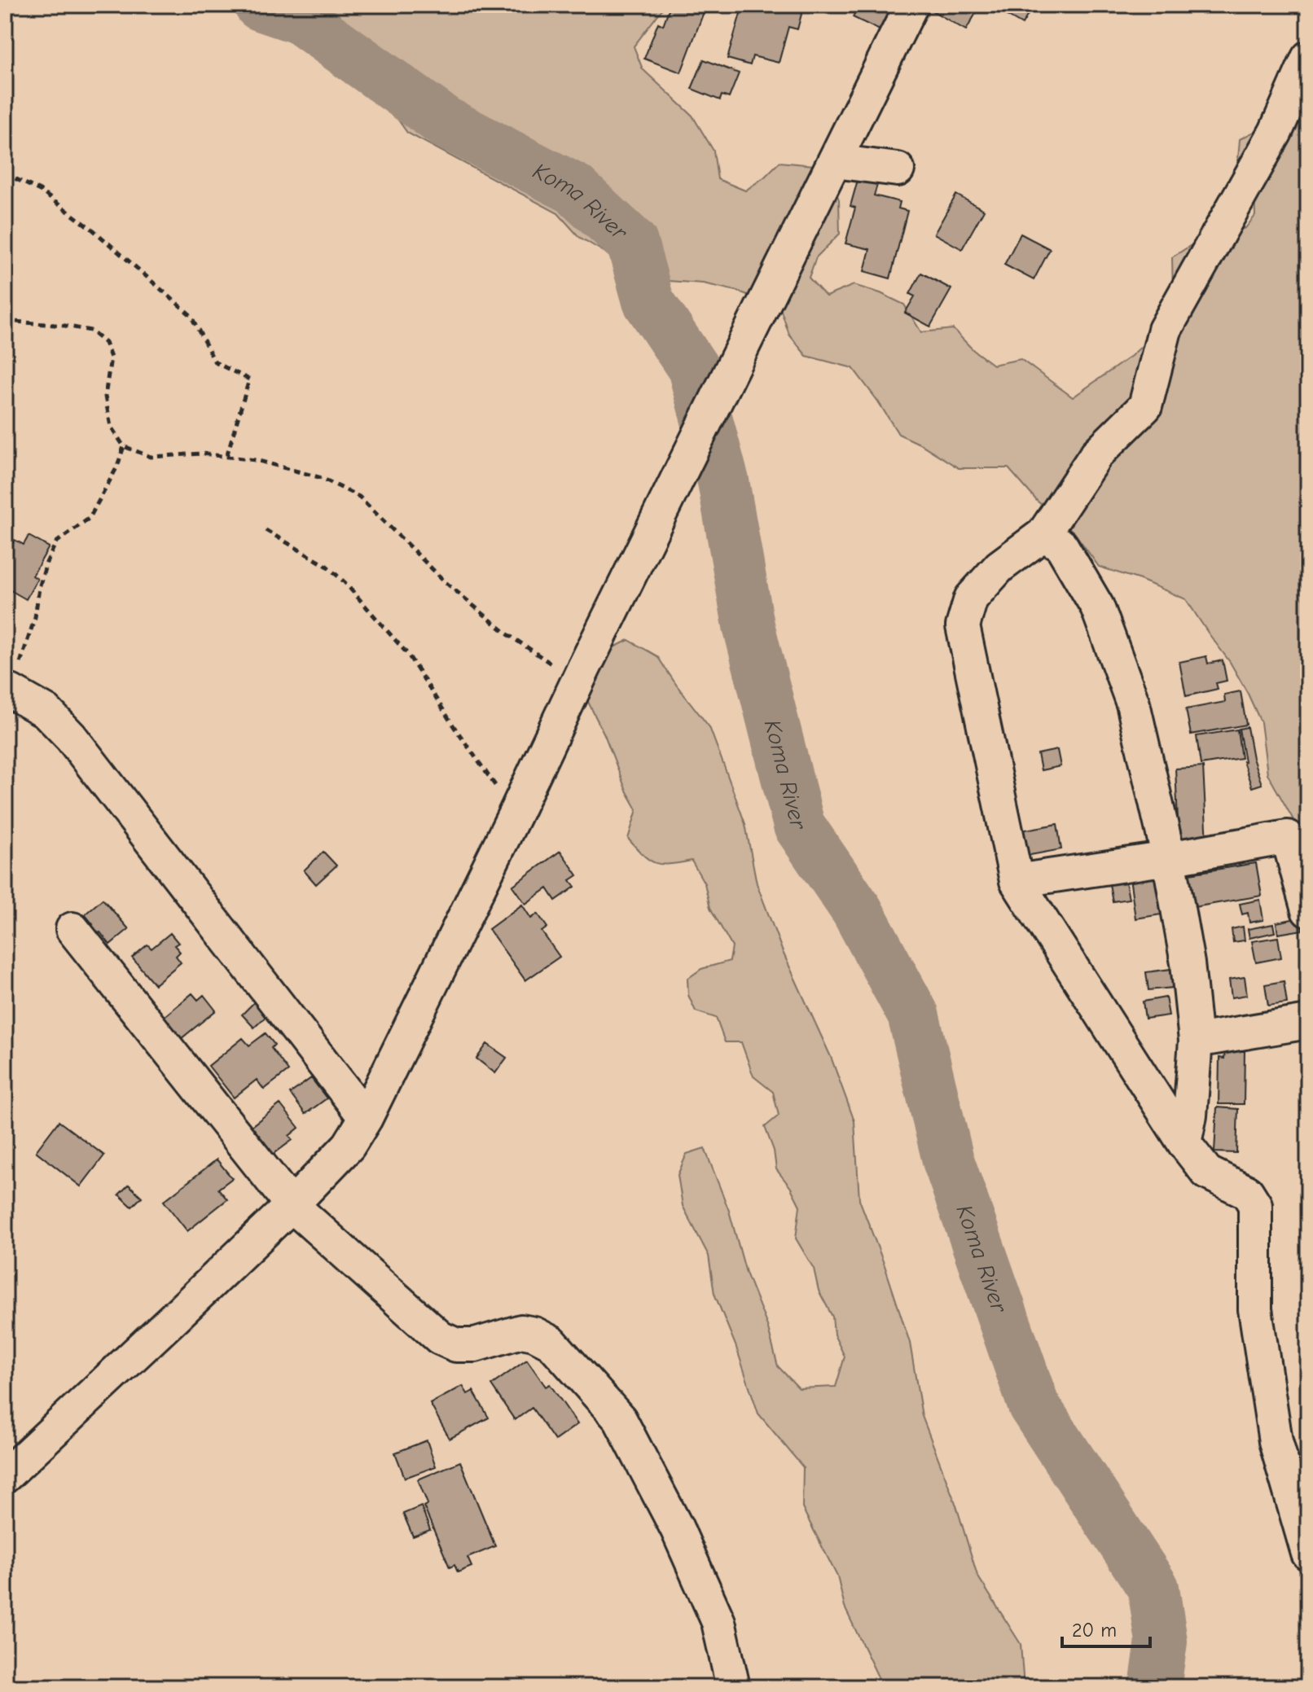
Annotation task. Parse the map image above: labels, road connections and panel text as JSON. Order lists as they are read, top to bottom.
{
  "water": ["Koma River"],
  "scale_bar": "20 m"
}
